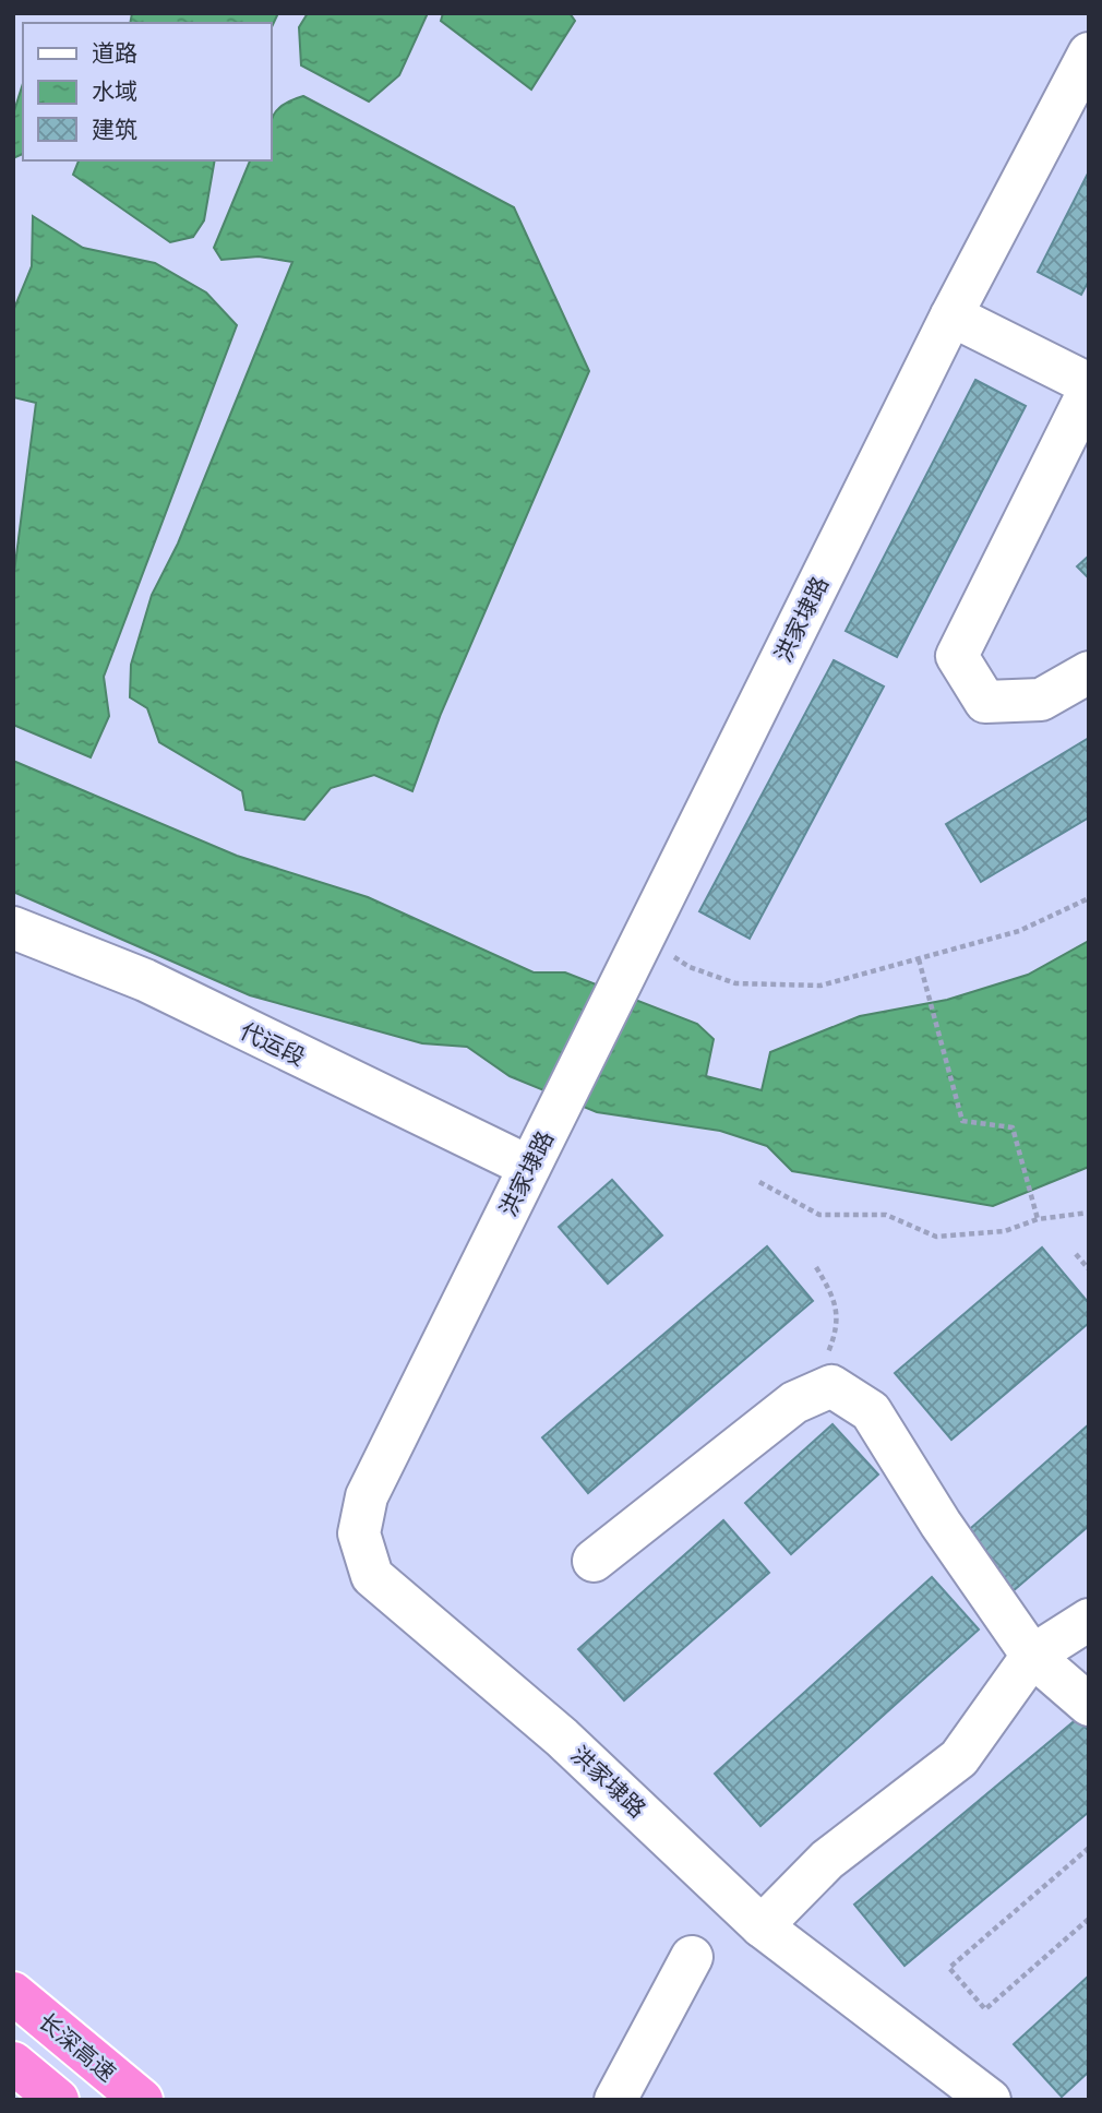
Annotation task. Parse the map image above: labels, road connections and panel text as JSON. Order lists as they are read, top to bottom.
{
  "streets": {
    "highway": ["长深高速"],
    "street": ["洪家埭路", "代运段"]
  },
  "crossings": [
    ["洪家埭路", "代运段"]
  ],
  "legend": ["道路", "水域", "建筑"]
}
